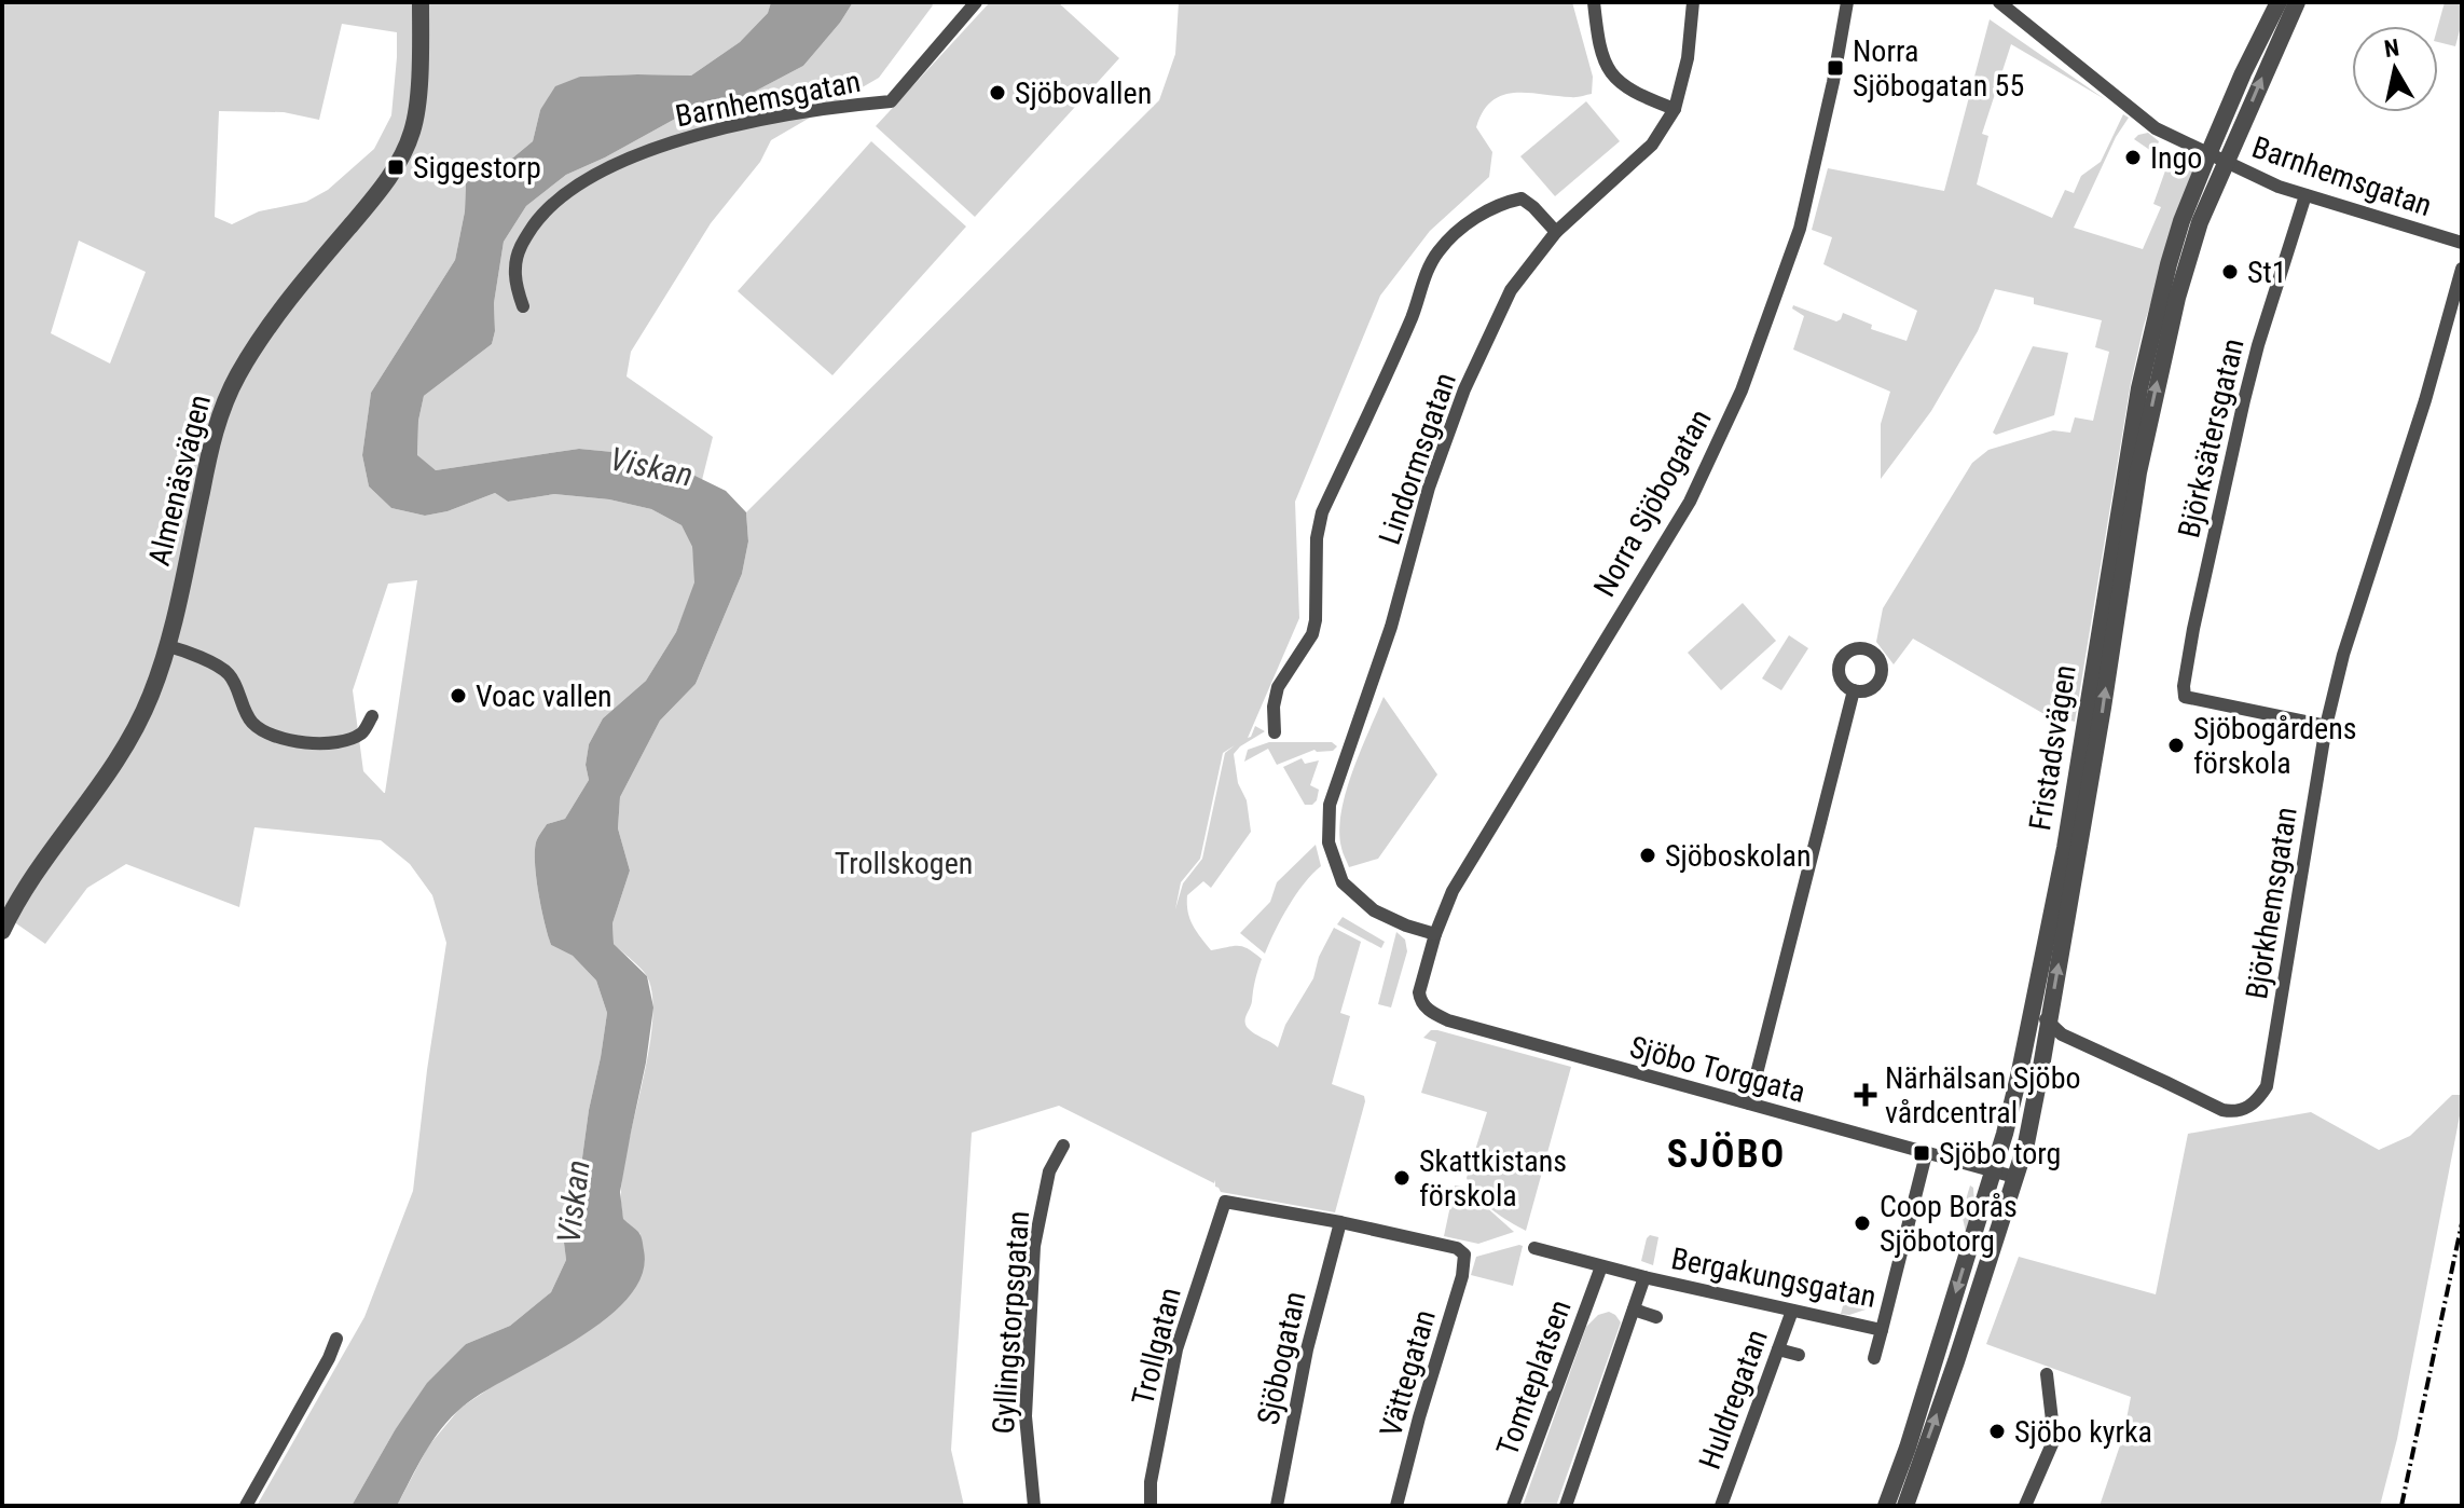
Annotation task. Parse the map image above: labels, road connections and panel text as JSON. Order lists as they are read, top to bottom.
{
  "streets": {
    "street": [
      "Barnhemsgatan",
      "Björksätersgatan",
      "Lindormsgatan",
      "Almenäsvägen",
      "Norra Sjöbogatan",
      "Fristadsvägen",
      "Björkhemsgatan",
      "Sjöbo Torggata",
      "Bergakungsgatan",
      "Gyllingstorpsgatan",
      "Trollgatan",
      "Sjöbogatan",
      "Vättegatan",
      "Tomteplatsen",
      "Huldregatan"
    ]
  },
  "crossings": [
    ["Barnhemsgatan", "Björksätersgatan"],
    ["Barnhemsgatan", "Fristadsvägen"],
    ["Björksätersgatan", "Björkhemsgatan"],
    ["Lindormsgatan", "Norra Sjöbogatan"],
    ["Norra Sjöbogatan", "Sjöbo Torggata"],
    ["Fristadsvägen", "Björkhemsgatan"],
    ["Fristadsvägen", "Sjöbo Torggata"],
    ["Sjöbo Torggata", "Bergakungsgatan"],
    ["Bergakungsgatan", "Tomteplatsen"],
    ["Bergakungsgatan", "Huldregatan"],
    ["Trollgatan", "Sjöbogatan"],
    ["Trollgatan", "Vättegatan"],
    ["Sjöbogatan", "Vättegatan"]
  ],
  "districts": ["SJÖBO"],
  "water": ["Viskan"],
  "parks": ["Trollskogen"],
  "places": {
    "transit": ["Norra Sjöbogatan 55", "Siggestorp", "Sjöbo torg"],
    "other": [
      "Sjöbovallen",
      "Ingo",
      "St1",
      "Voac vallen",
      "Sjöbogårdens förskola",
      "Sjöboskolan",
      "Skattkistans förskola",
      "Coop Borås Sjöbotorg",
      "Sjöbo kyrka"
    ],
    "health": ["Närhälsan Sjöbo vårdcentral"]
  },
  "north": "top"
}
